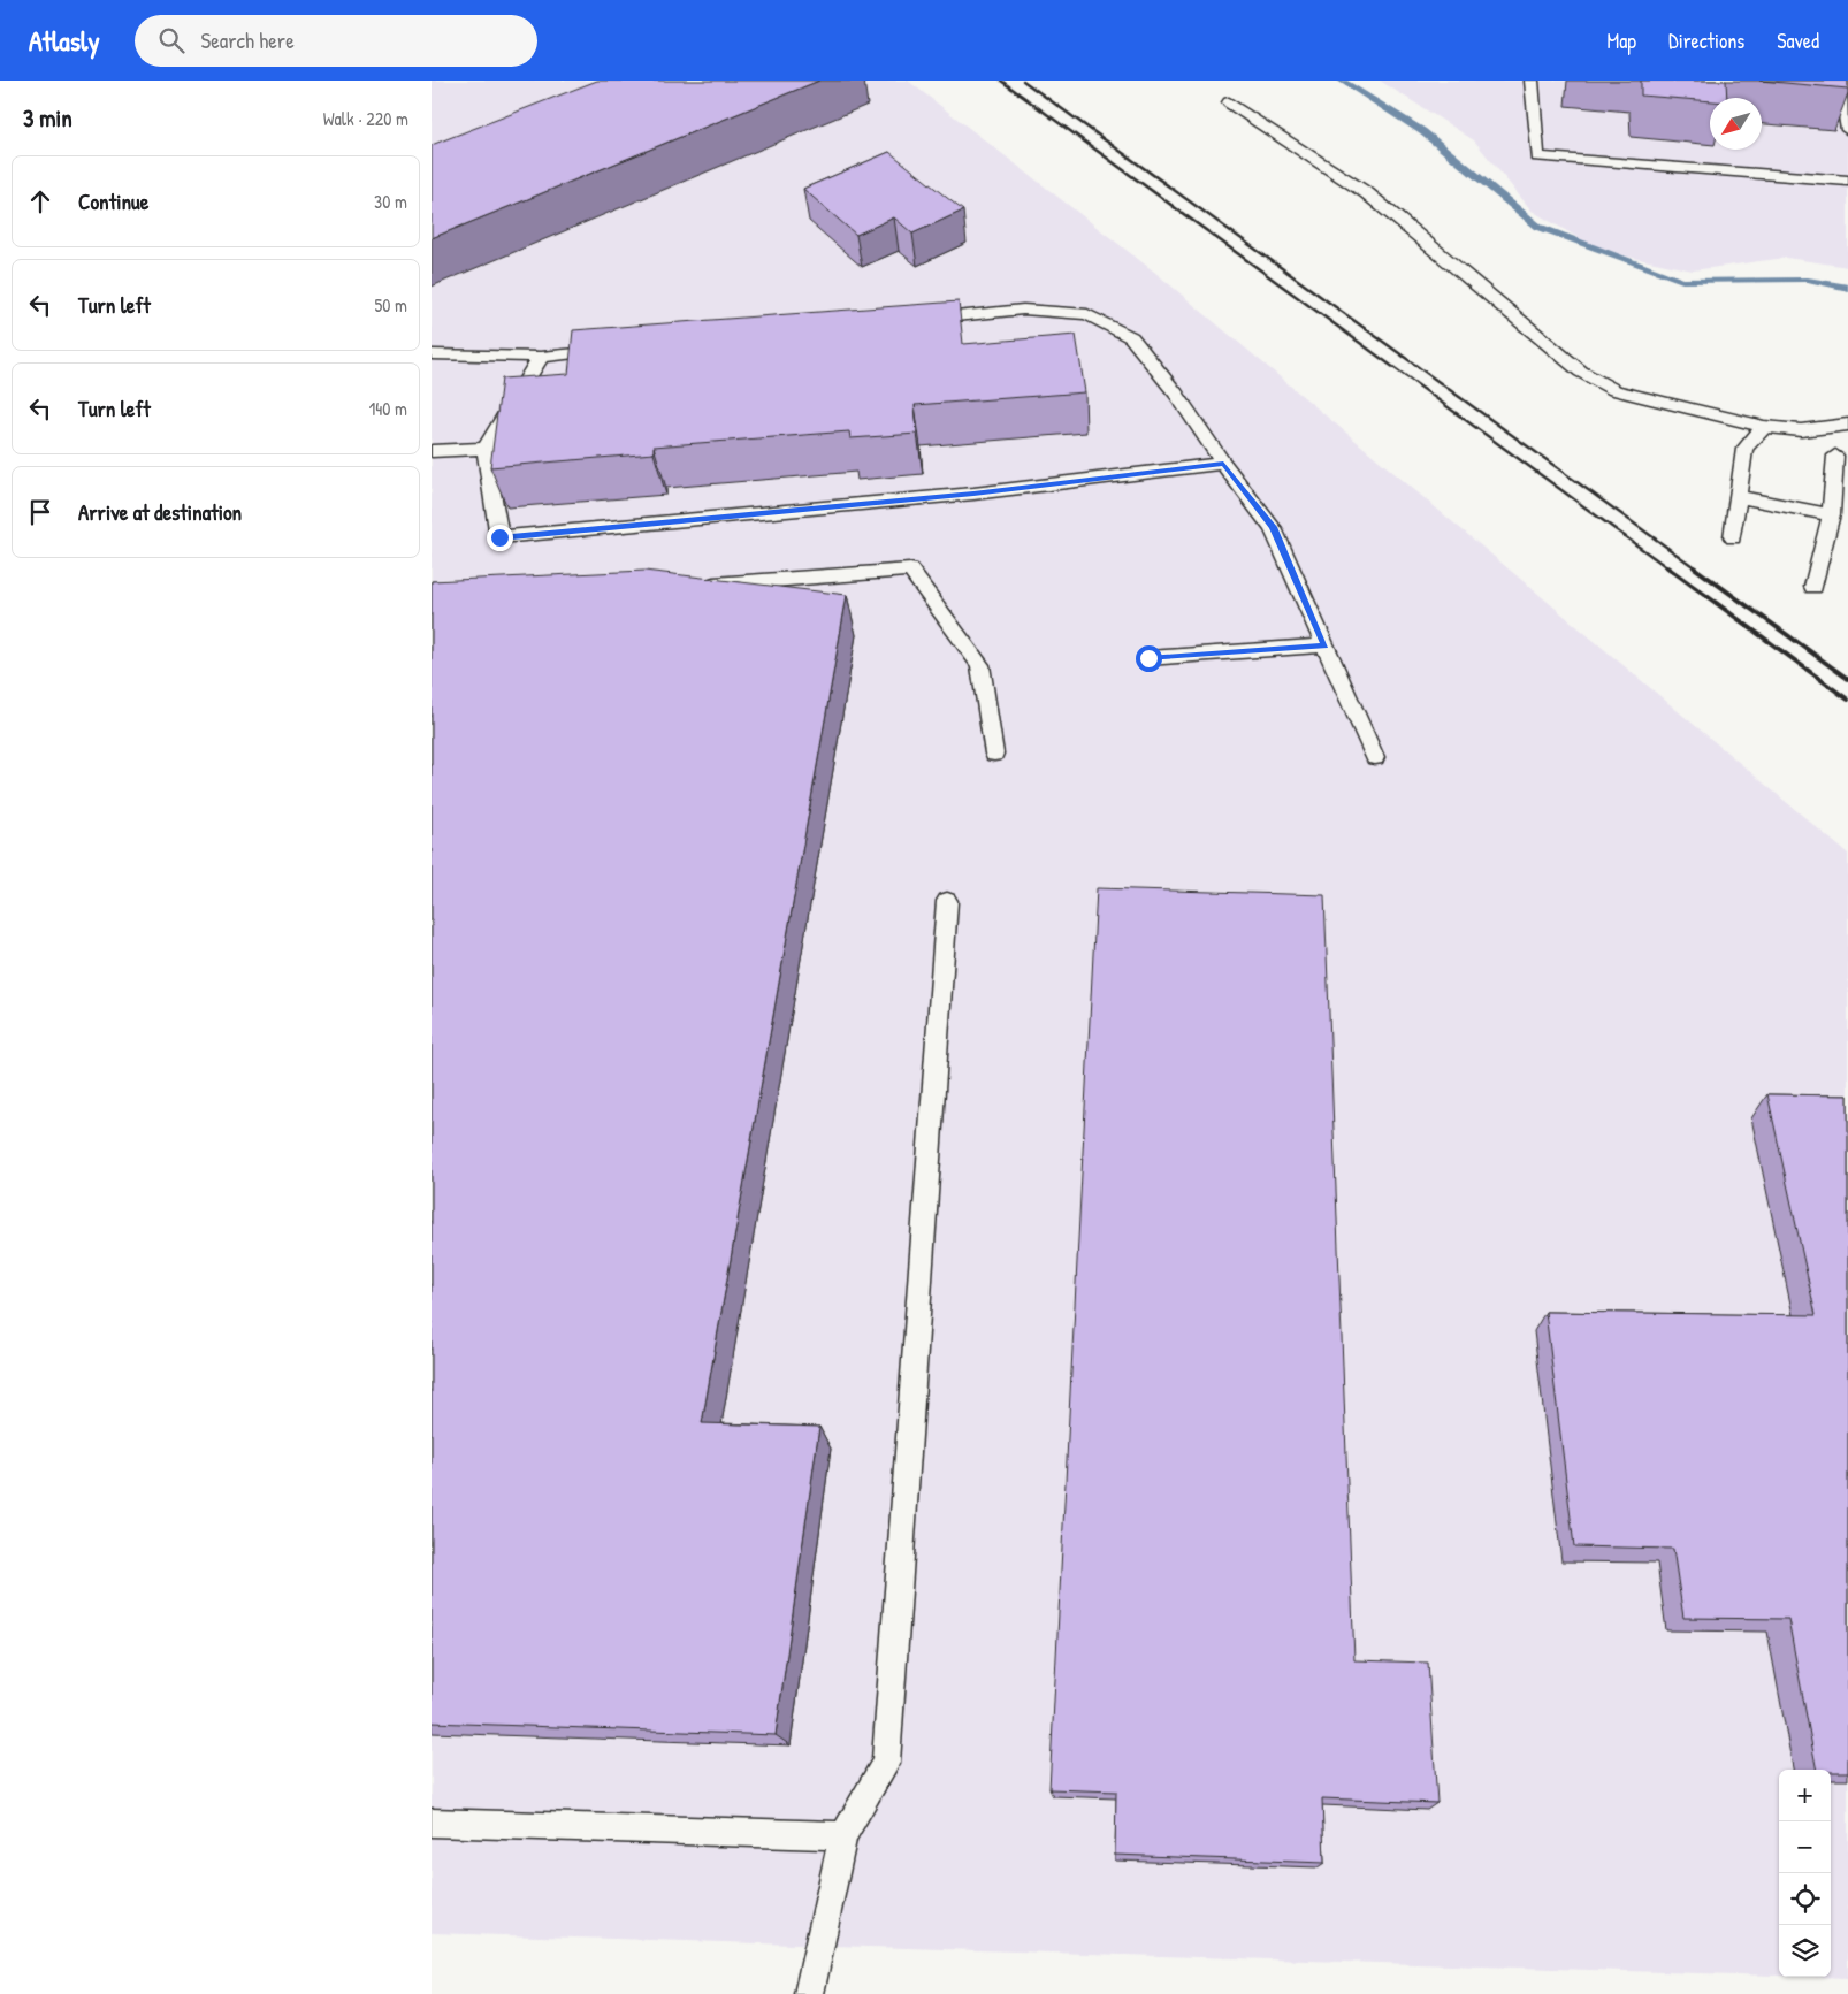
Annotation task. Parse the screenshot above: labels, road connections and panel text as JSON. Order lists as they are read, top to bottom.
{
  "north": "bottom left",
  "page": {
    "header": "Atlasly",
    "search": "Search here",
    "nav": ["Map", "Directions", "Saved"],
    "heading": ["3 min", "Walk · 220 m"],
    "list": [
      ["Continue", "30 m"],
      ["Turn left", "50 m"],
      ["Turn left", "140 m"],
      "Arrive at destination"
    ],
    "map_buttons": ["+", "−"]
  }
}
